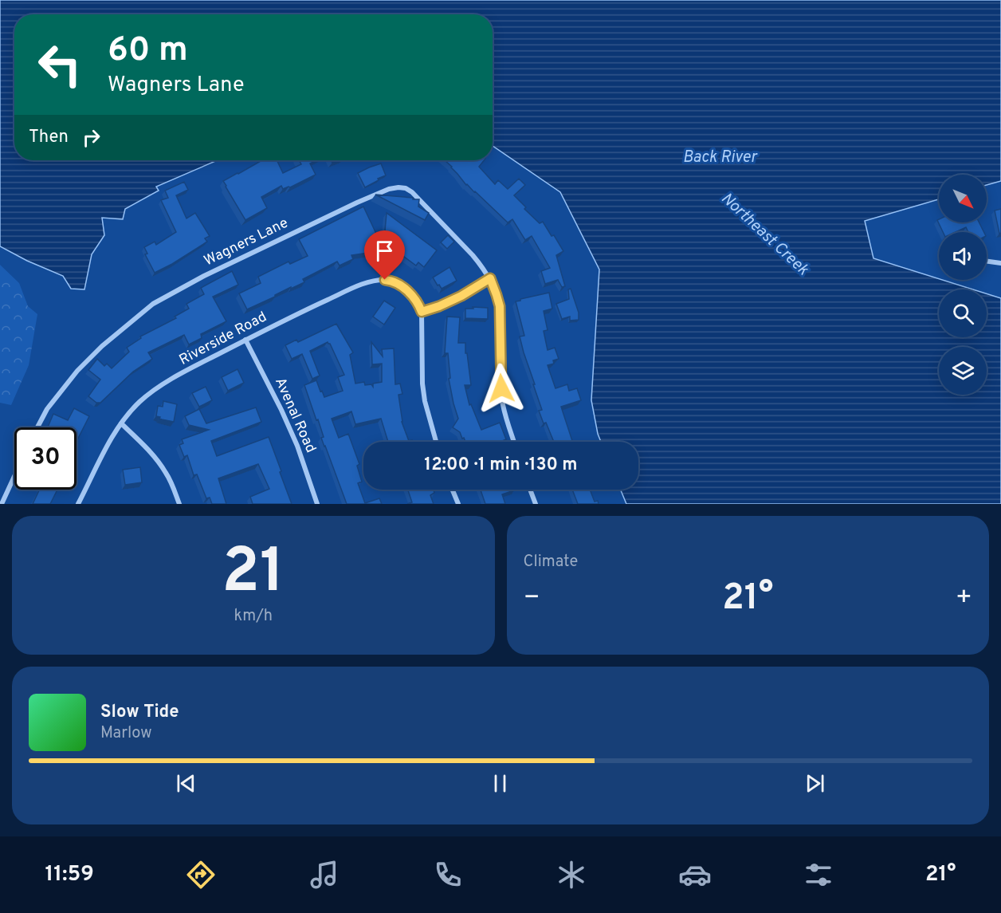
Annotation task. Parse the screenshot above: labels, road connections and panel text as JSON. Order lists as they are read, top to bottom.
{
  "streets": {
    "street": ["Wagners Lane", "Riverside Road", "Avenal Road"]
  },
  "crossings": [
    ["Riverside Road", "Avenal Road"]
  ],
  "water": ["Back River", "Northeast Creek"],
  "north": "bottom right",
  "page": {
    "turn": ["60 m", "Wagners Lane"],
    "then": "Then",
    "limit": "30",
    "trip": "12:00 · 1 min · 130 m",
    "tile": [
      ["21", "km/h"],
      "Climate"
    ],
    "heat": ["−", "21°", "+"],
    "song": ["Slow Tide", "Marlow"],
    "tabs": ["11:59", "21°"]
  }
}
